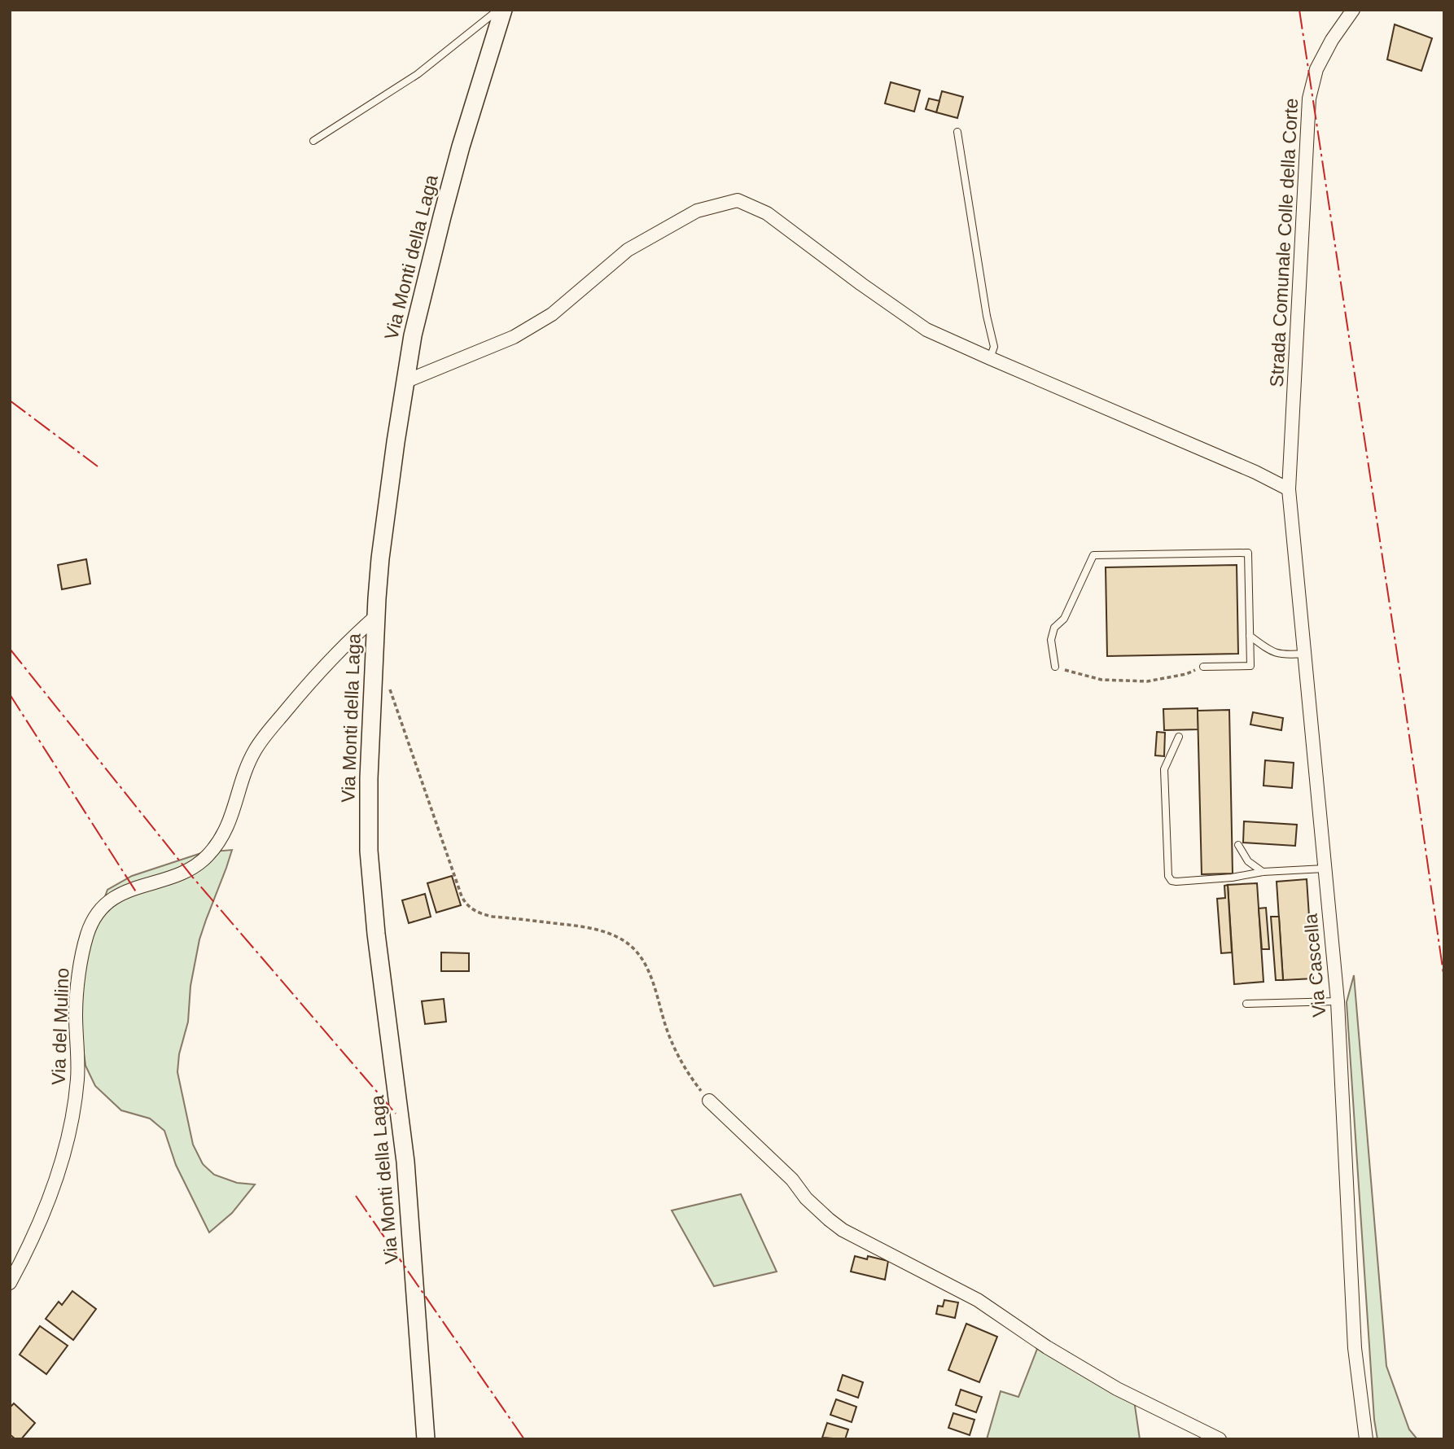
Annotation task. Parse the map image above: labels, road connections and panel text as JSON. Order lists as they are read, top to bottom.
{
  "streets": {
    "street": [
      "Strada Comunale Colle della Corte",
      "Via Monti della Laga",
      "Via Cascella",
      "Via del Mulino"
    ]
  },
  "crossings": [
    ["Strada Comunale Colle della Corte", "Via Cascella"],
    ["Via Monti della Laga", "Via del Mulino"]
  ]
}
